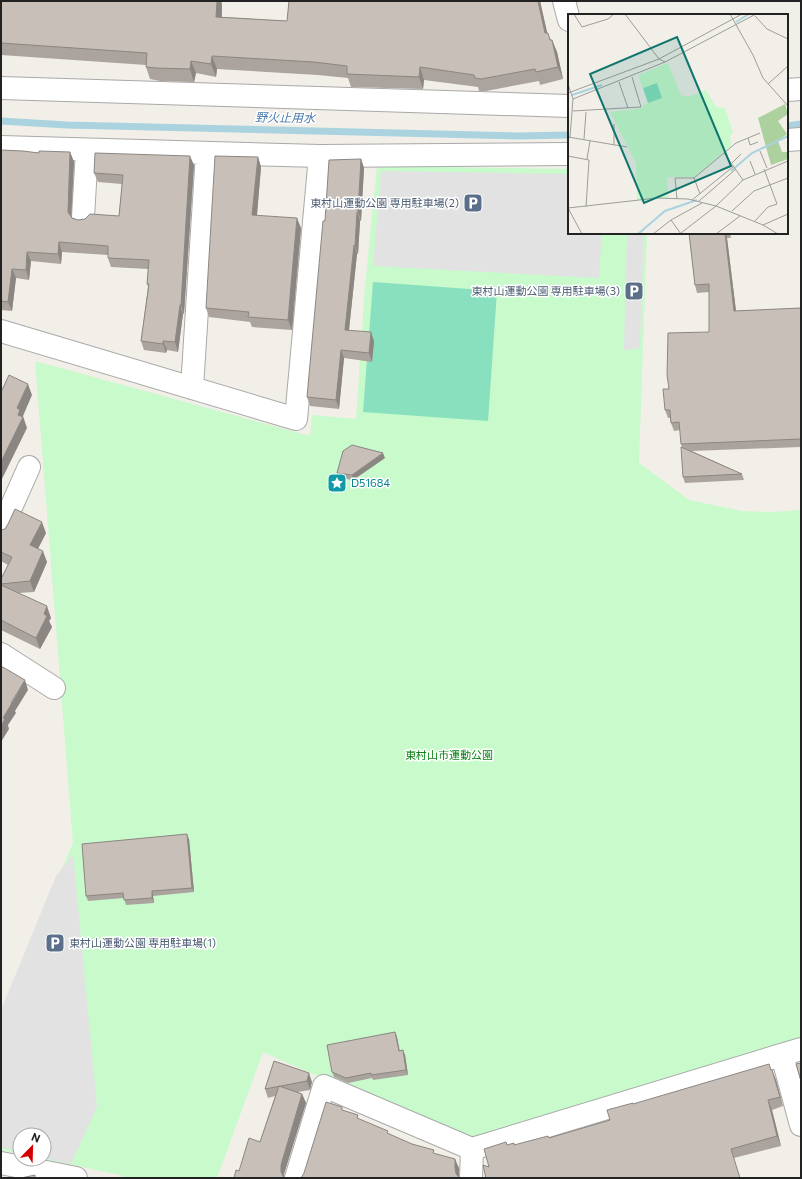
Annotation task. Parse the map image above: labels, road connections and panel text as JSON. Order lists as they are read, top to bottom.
{
  "water": ["野火止用水"],
  "parks": ["東村山市運動公園"],
  "places": {
    "parking": ["東村山運動公園 専用駐車場(2)", "東村山運動公園 専用駐車場(3)", "東村山運動公園 専用駐車場(1)"],
    "place": ["D51684"]
  },
  "north": "top right"
}
